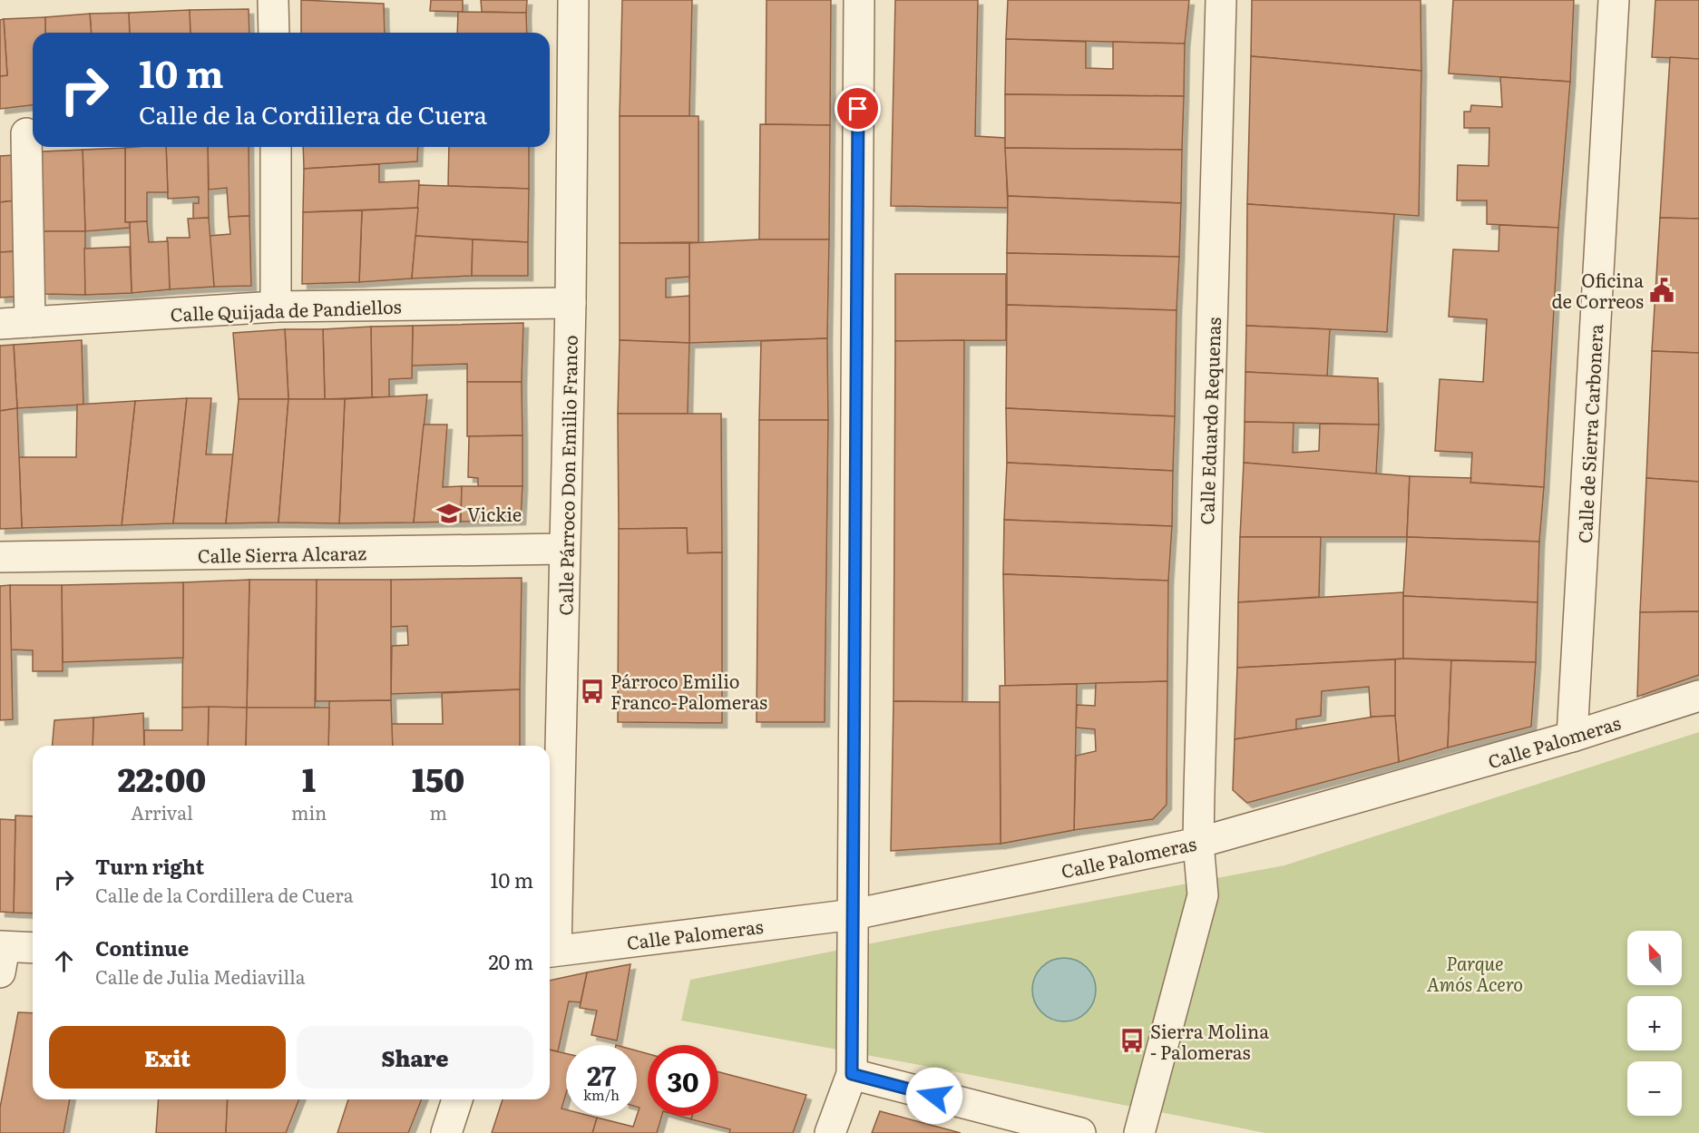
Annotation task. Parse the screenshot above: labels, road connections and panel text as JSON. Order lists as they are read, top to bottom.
{
  "streets": {
    "street": [
      "Calle Quijada de Pandiellos",
      "Calle Eduardo Requenas",
      "Calle de Sierra Carbonera",
      "Calle Párroco Don Emilio Franco",
      "Calle Sierra Alcaraz",
      "Calle Palomeras"
    ]
  },
  "crossings": [
    ["Calle Quijada de Pandiellos", "Calle Párroco Don Emilio Franco"],
    ["Calle Eduardo Requenas", "Calle Palomeras"],
    ["Calle de Sierra Carbonera", "Calle Palomeras"],
    ["Calle Párroco Don Emilio Franco", "Calle Sierra Alcaraz"],
    ["Calle Párroco Don Emilio Franco", "Calle Palomeras"]
  ],
  "parks": ["Parque Amós Acero"],
  "places": {
    "public building": ["Oficina de Correos"],
    "school or university": ["Vickie"],
    "bus stop": ["Párroco Emilio Franco-Palomeras", "Sierra Molina - Palomeras"]
  },
  "north": "top left",
  "page": {
    "turn": ["10 m", "Calle de la Cordillera de Cuera"],
    "eta": [
      "22:00",
      "Arrival",
      "1",
      "min",
      "150",
      "m"
    ],
    "list": [
      {
        "name": "Turn right",
        "note": "Calle de la Cordillera de Cuera",
        "value": "10 m"
      },
      {
        "name": "Continue",
        "note": "Calle de Julia Mediavilla",
        "value": "20 m"
      }
    ],
    "map_buttons": ["+", "−"],
    "buttons": ["Exit", "Share"],
    "speed": "27 km/h",
    "limit": "30"
  }
}
